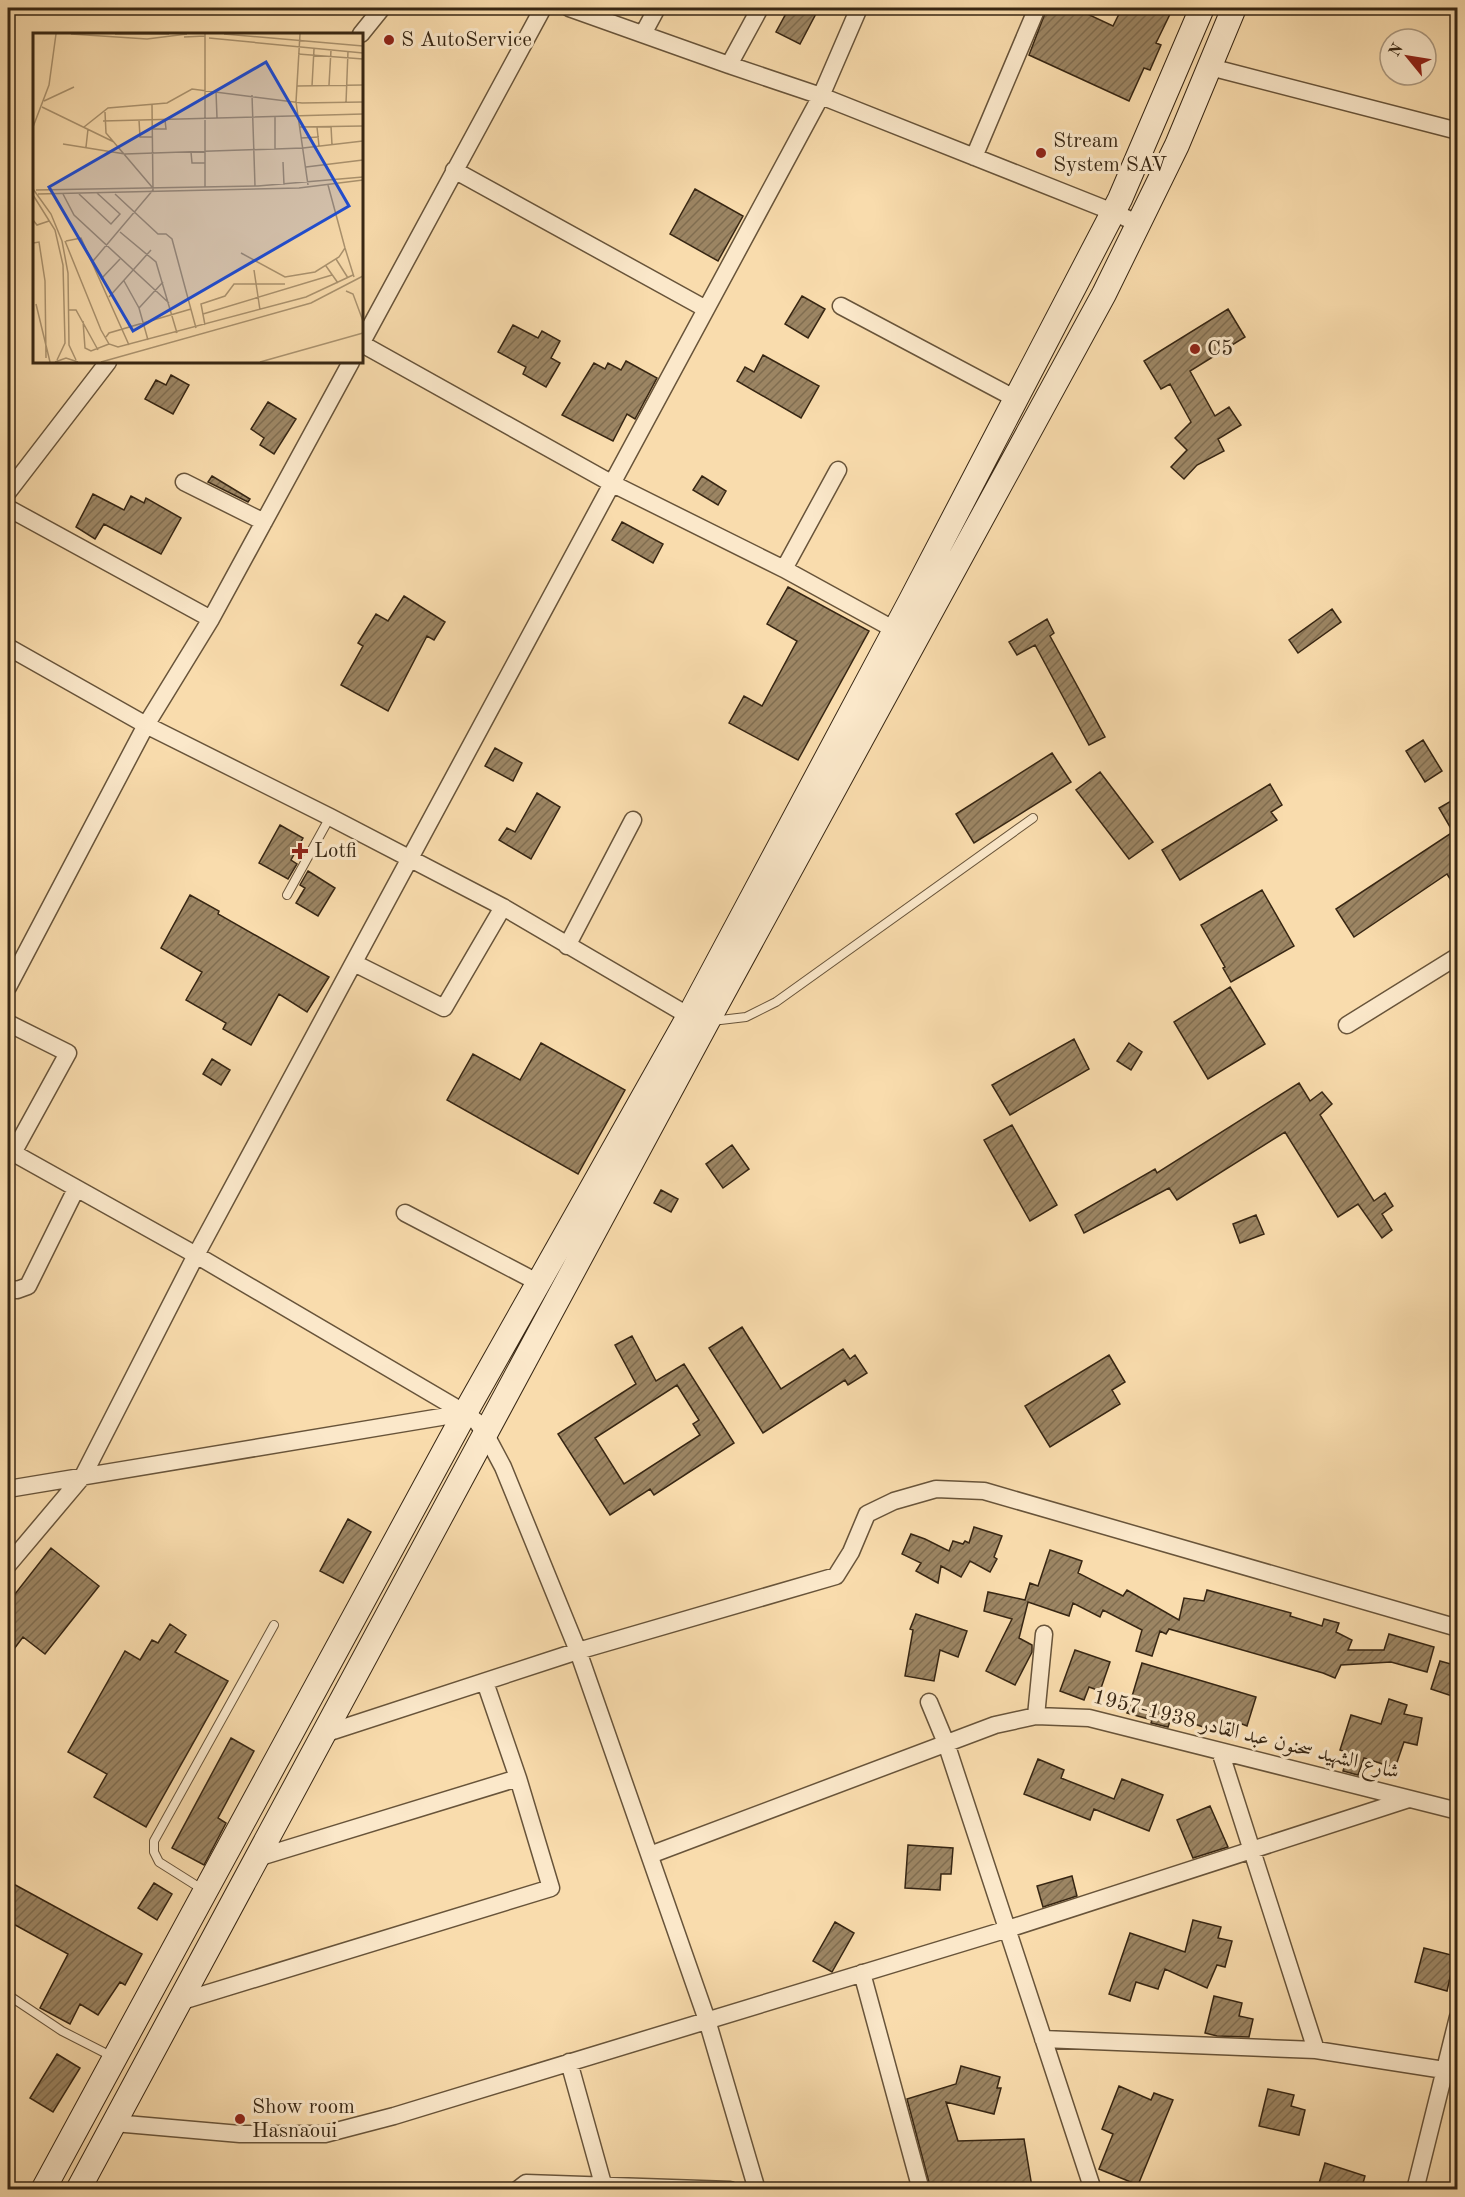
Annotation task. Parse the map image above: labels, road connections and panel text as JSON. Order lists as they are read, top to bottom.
{
  "streets": {
    "street": ["شارع الشهيد سحنون عبد القادر 1938-1957"]
  },
  "places": {
    "other": [
      "S AutoService",
      "Stream System SAV",
      "C5",
      "Show room Hasnaoui"
    ],
    "health": ["Lotfi"]
  },
  "north": "top left"
}
